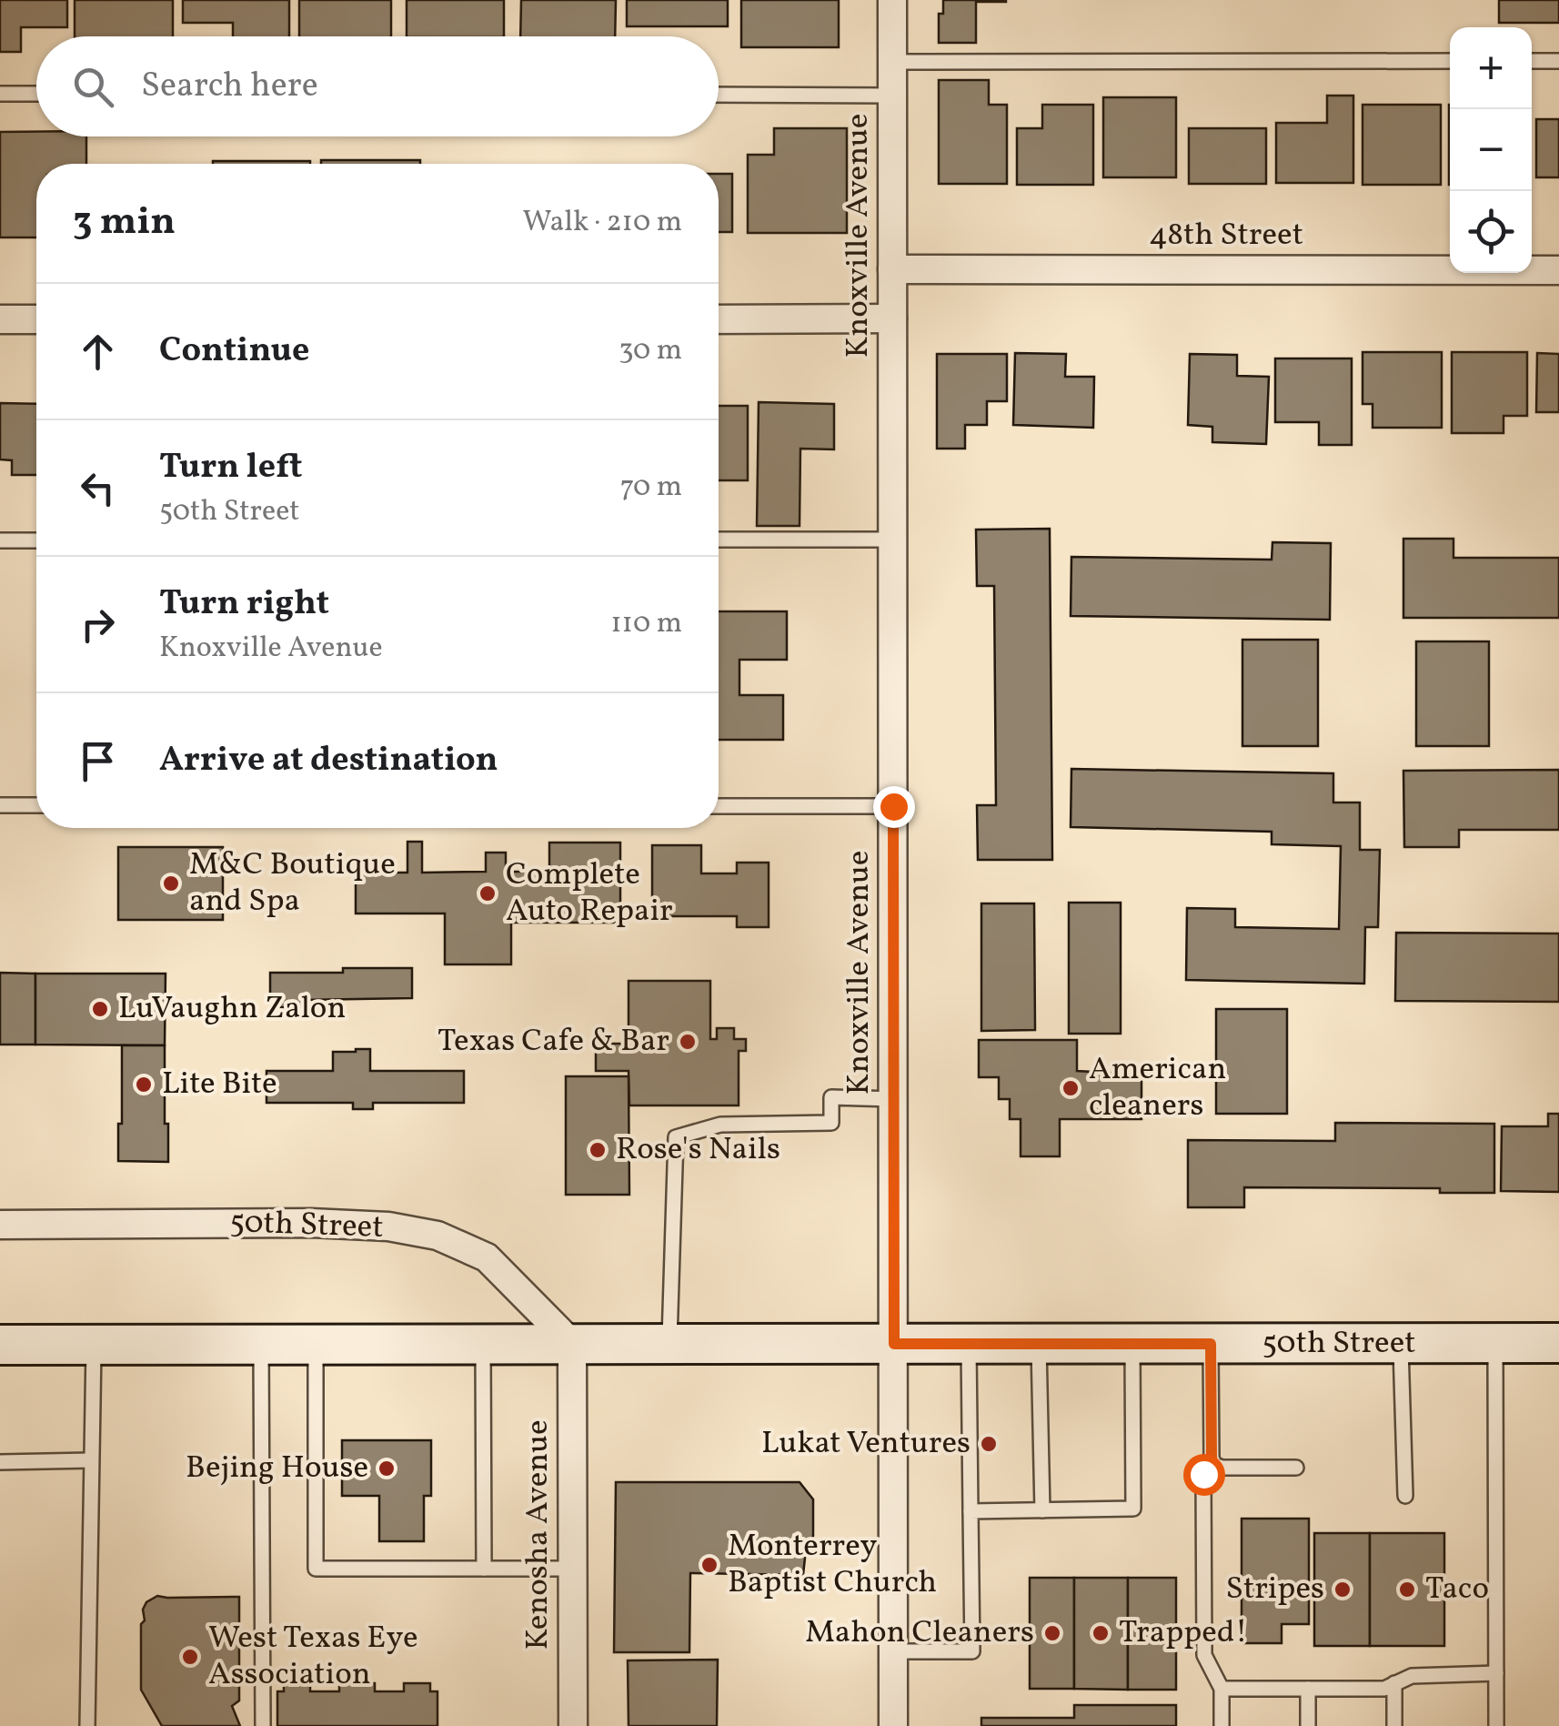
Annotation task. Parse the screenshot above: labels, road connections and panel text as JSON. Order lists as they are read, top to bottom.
{
  "streets": {
    "main road": ["50th Street"],
    "street": ["Knoxville Avenue", "48th Street", "Kenosha Avenue"]
  },
  "crossings": [
    ["Knoxville Avenue", "48th Street"],
    ["Knoxville Avenue", "50th Street"],
    ["50th Street", "Kenosha Avenue"]
  ],
  "places": [
    "M&C Boutique and Spa",
    "Complete Auto Repair",
    "LuVaughn Zalon",
    "Texas Cafe & Bar",
    "Lite Bite",
    "American cleaners",
    "Rose's Nails",
    "Lukat Ventures",
    "Bejing House",
    "Monterrey Baptist Church",
    "Stripes",
    "Taco",
    "Mahon Cleaners",
    "Trapped!",
    "West Texas Eye Association"
  ],
  "page": {
    "map_buttons": ["+", "−"],
    "search": "Search here",
    "heading": ["3 min", "Walk · 210 m"],
    "list": [
      ["Continue", "30 m"],
      ["Turn left", "50th Street", "70 m"],
      ["Turn right", "Knoxville Avenue", "110 m"],
      "Arrive at destination"
    ]
  }
}
